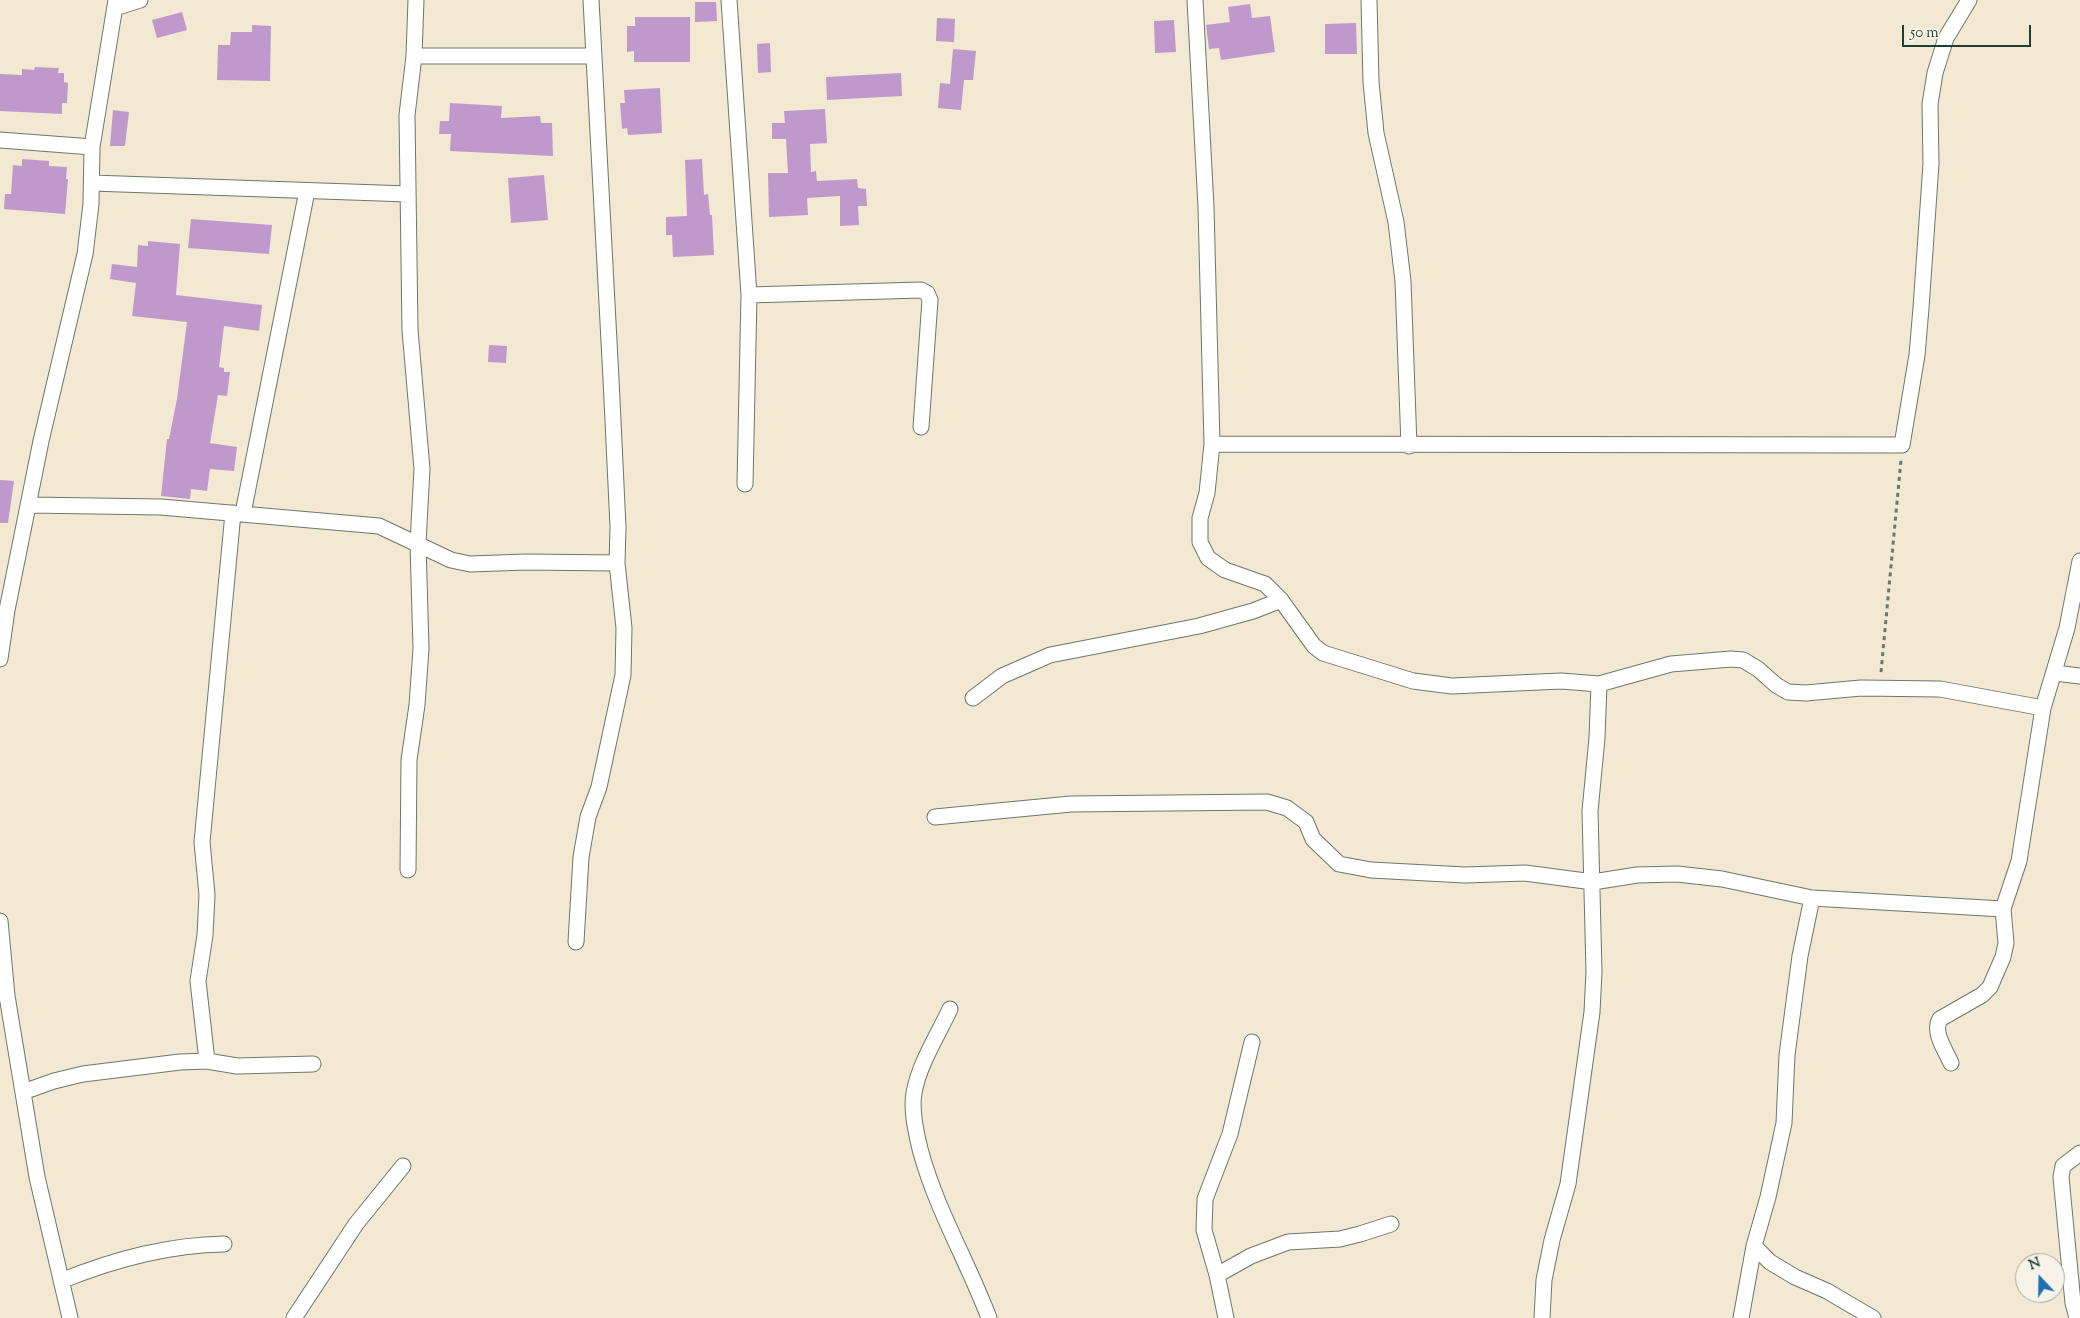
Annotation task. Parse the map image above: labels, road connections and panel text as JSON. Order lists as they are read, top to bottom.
{
  "scale_bar": "50 m",
  "north": "top"
}
